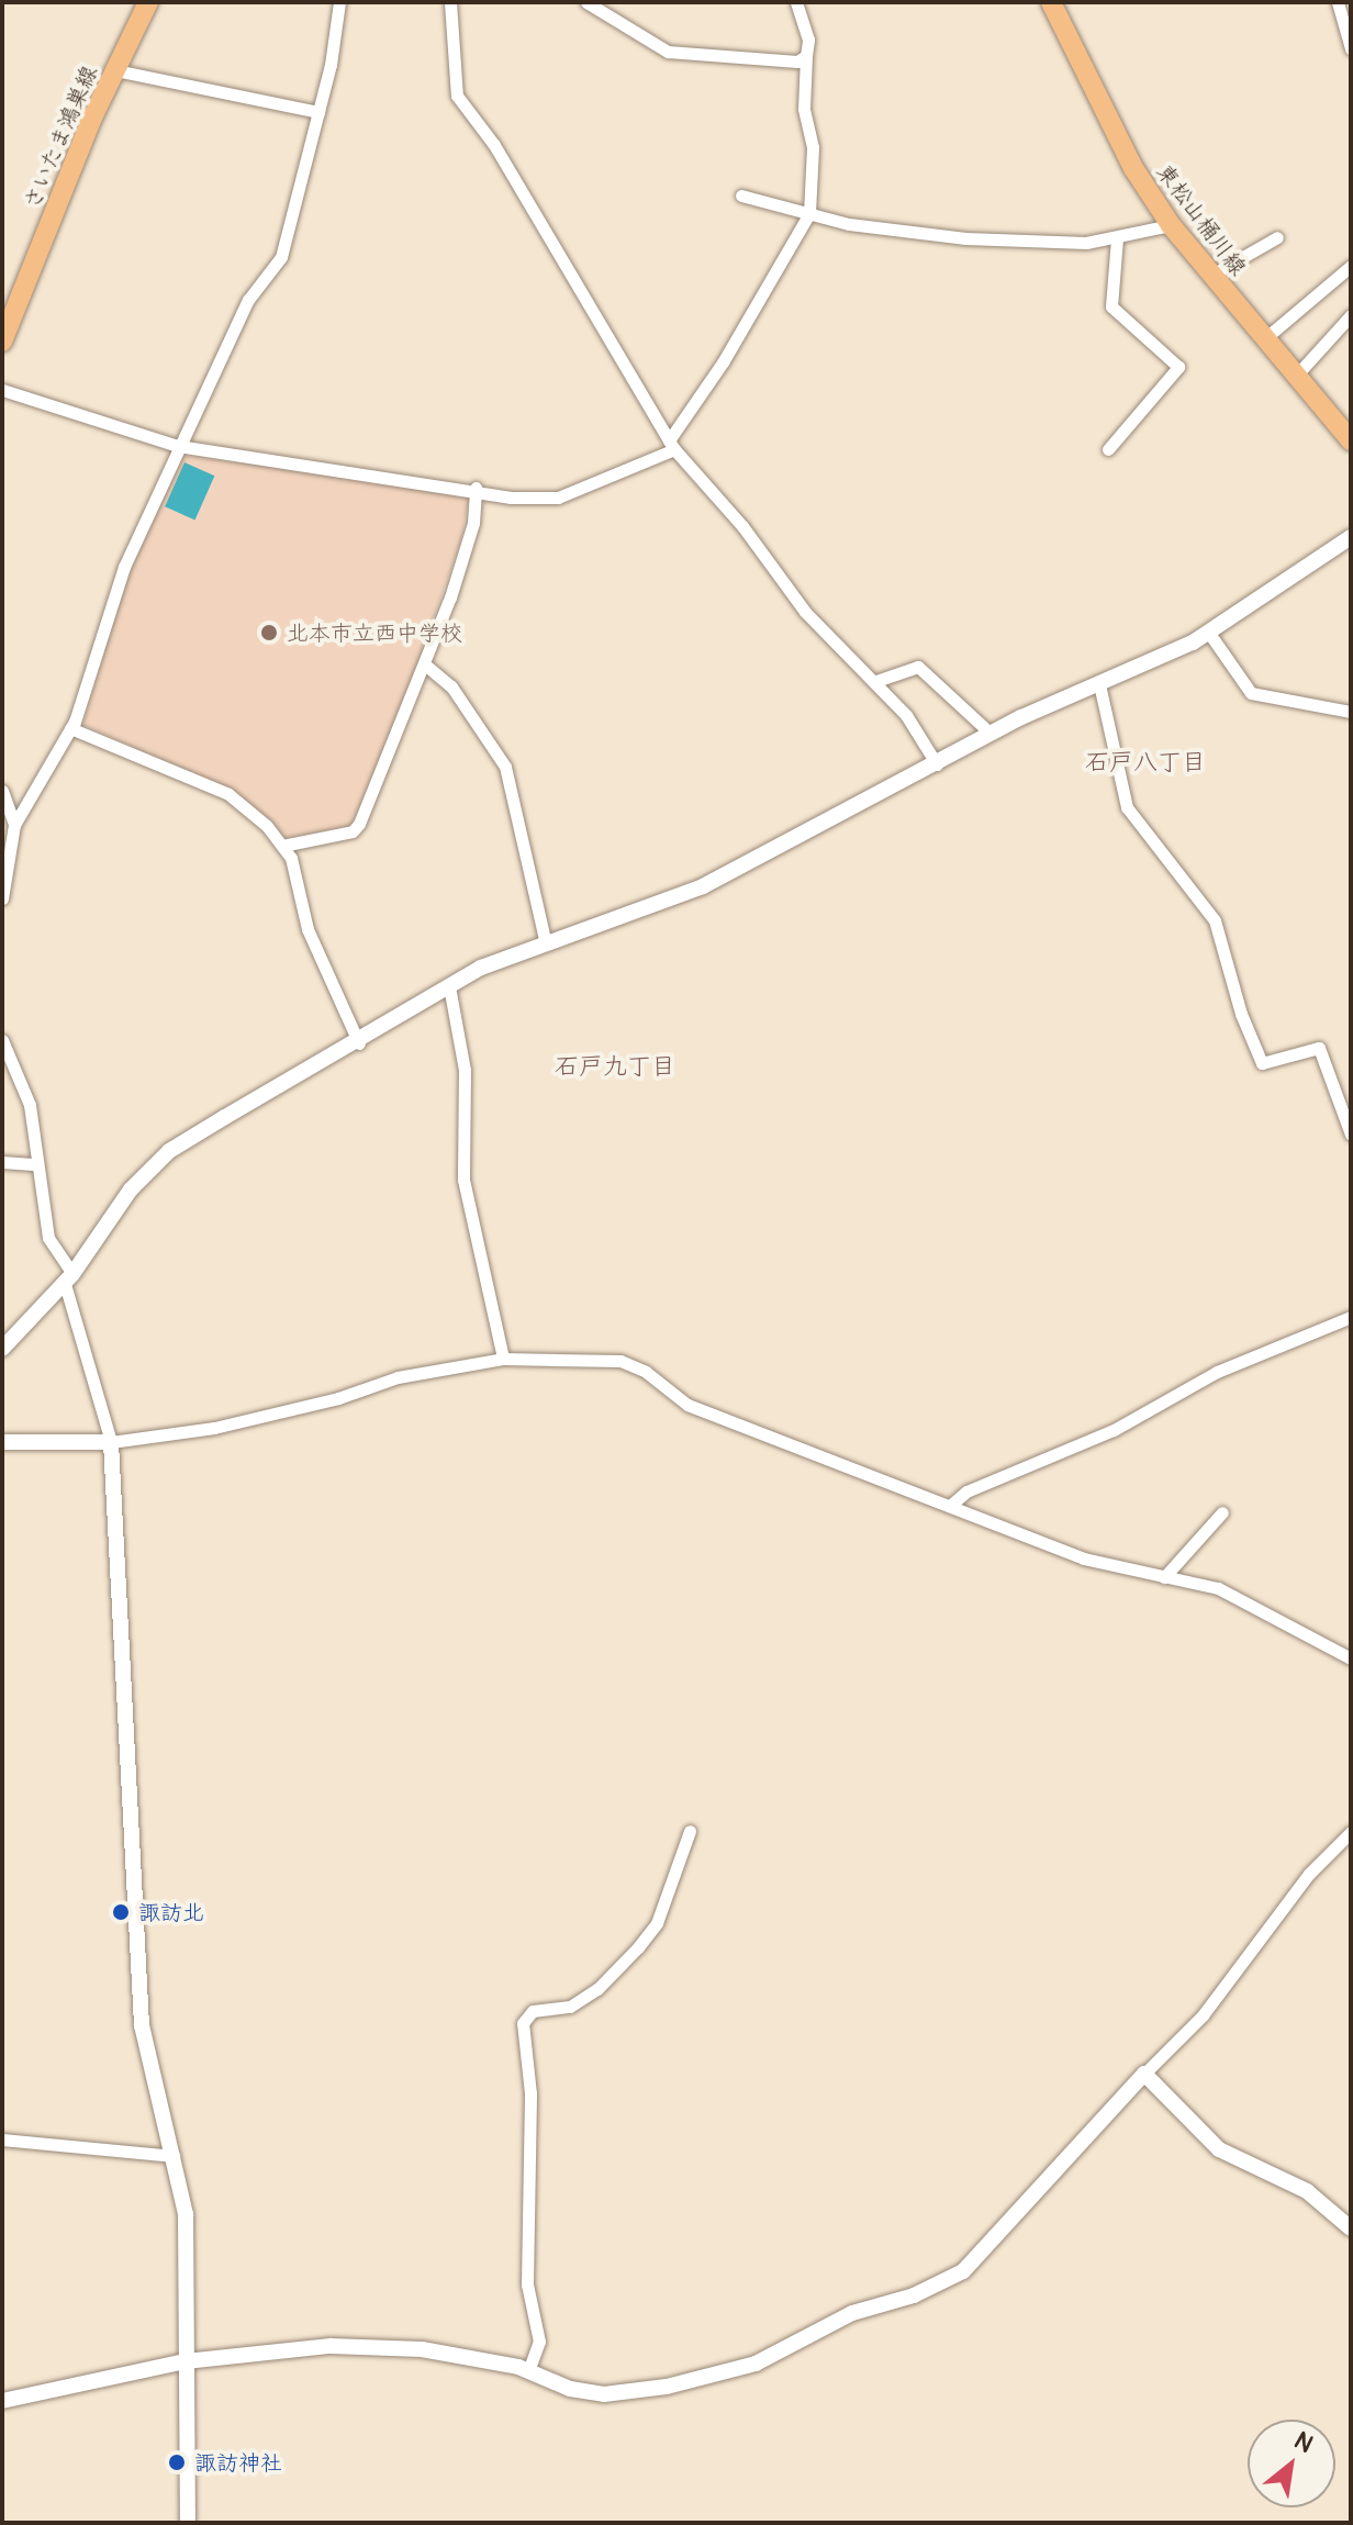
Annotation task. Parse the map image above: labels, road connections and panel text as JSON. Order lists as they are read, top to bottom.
{
  "streets": {
    "main road": ["さいたま鴻巣線", "東松山桶川線"]
  },
  "districts": ["石戸八丁目", "石戸九丁目"],
  "places": ["北本市立西中学校", "諏訪北", "諏訪神社"],
  "north": "top right"
}
